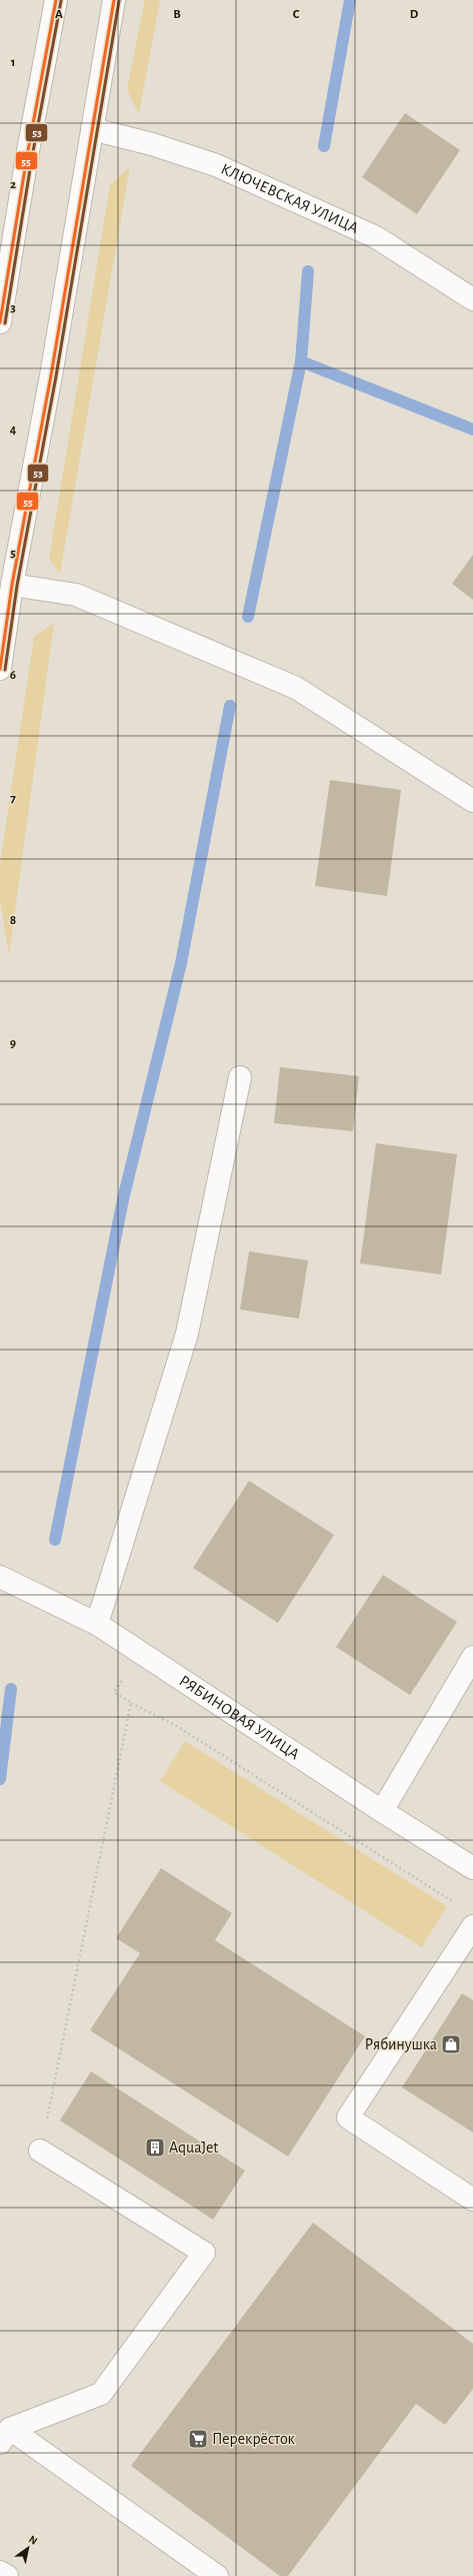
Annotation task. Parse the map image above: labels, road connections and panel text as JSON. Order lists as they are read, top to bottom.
{
  "streets": {
    "main road": ["КЛЮЧЕВСКАЯ УЛИЦА", "РЯБИНОВАЯ УЛИЦА"]
  },
  "places": {
    "shop": ["Рябинушка"],
    "building": ["AquaJet"],
    "supermarket": ["Перекрёсток"]
  },
  "lines": ["transit line 55", "transit line 53"],
  "north": "top right",
  "grid": {
    "columns": [
      "A",
      "B",
      "C",
      "D"
    ],
    "rows": [
      "1",
      "2",
      "3",
      "4",
      "5",
      "6",
      "7",
      "8",
      "9"
    ]
  }
}
